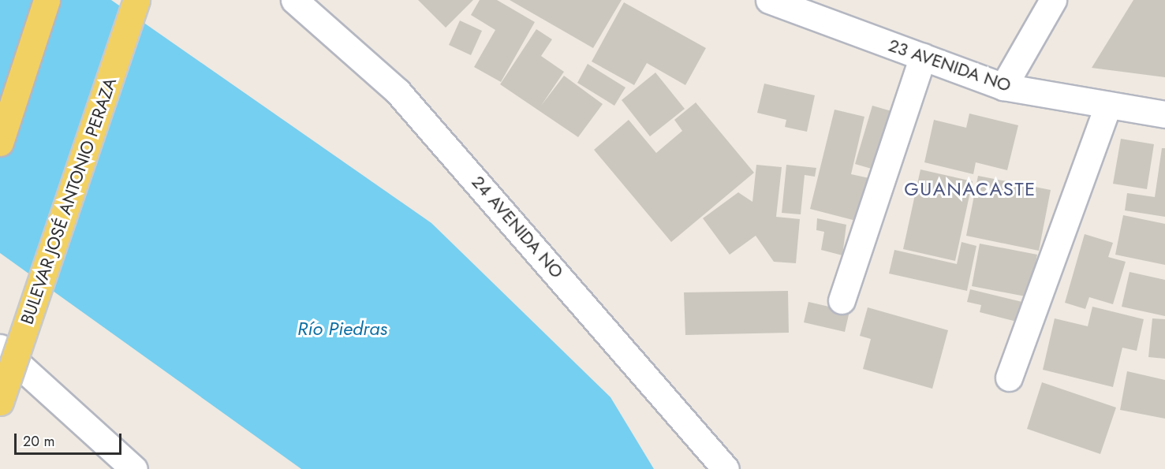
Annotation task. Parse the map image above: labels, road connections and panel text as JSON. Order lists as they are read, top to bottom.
{
  "streets": {
    "main road": ["BULEVAR JOSÉ ANTONIO PERAZA"],
    "street": ["23 AVENIDA NO", "24 AVENIDA NO"]
  },
  "districts": ["GUANACASTE"],
  "water": ["Río Piedras"],
  "scale_bar": "20 m"
}
